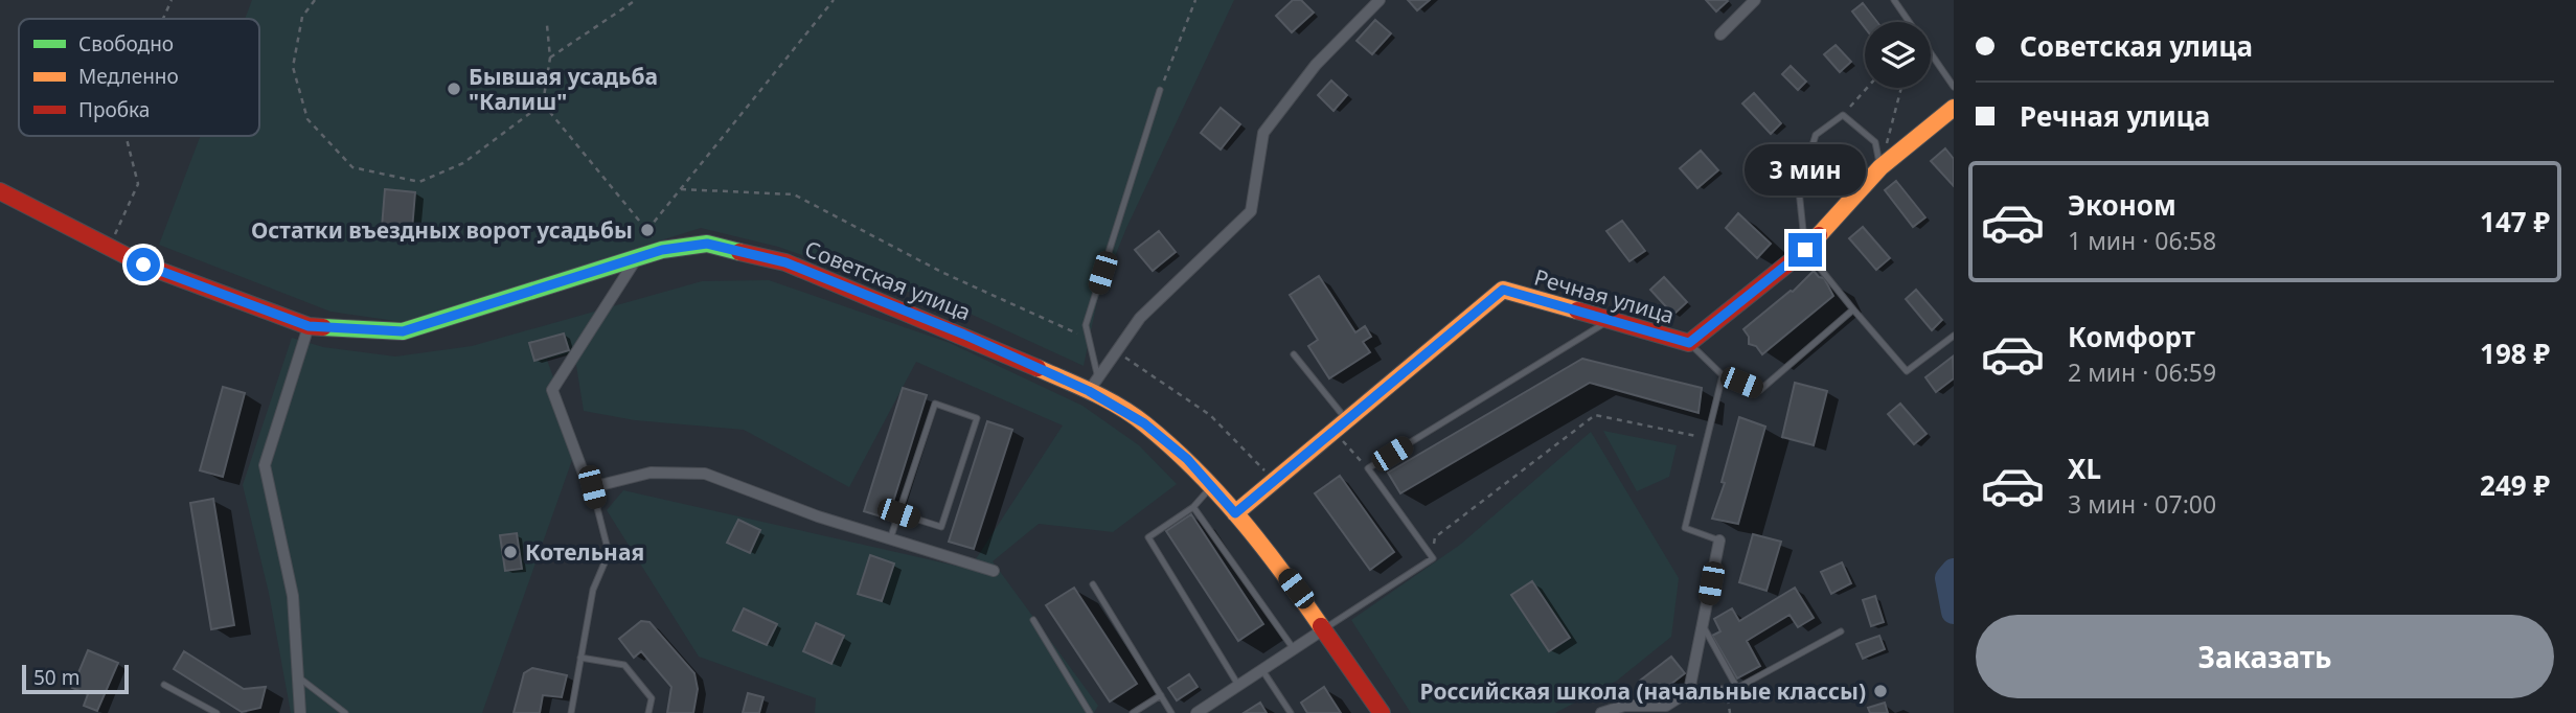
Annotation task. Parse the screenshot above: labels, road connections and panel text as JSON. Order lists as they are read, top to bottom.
{
  "streets": {
    "main road": ["Советская улица", "Речная улица"]
  },
  "crossings": [
    ["Советская улица", "Речная улица"]
  ],
  "places": [
    "Бывшая усадьба \"Калиш\"",
    "Остатки въездных ворот усадьбы",
    "Котельная",
    "Российская школа (начальные классы)"
  ],
  "legend": ["Свободно", "Медленно", "Пробка"],
  "scale_bar": "50 m",
  "page": {
    "banner": ["Советская улица", "Речная улица"],
    "bubble": "3 мин",
    "list": [
      {
        "name": "Эконом",
        "note": "1 мин · 06:58",
        "value": "147 ₽"
      },
      {
        "name": "Комфорт",
        "note": "2 мин · 06:59",
        "value": "198 ₽"
      },
      {
        "name": "XL",
        "note": "3 мин · 07:00",
        "value": "249 ₽"
      }
    ],
    "buttons": "Заказать",
    "scale": "50 m"
  }
}
